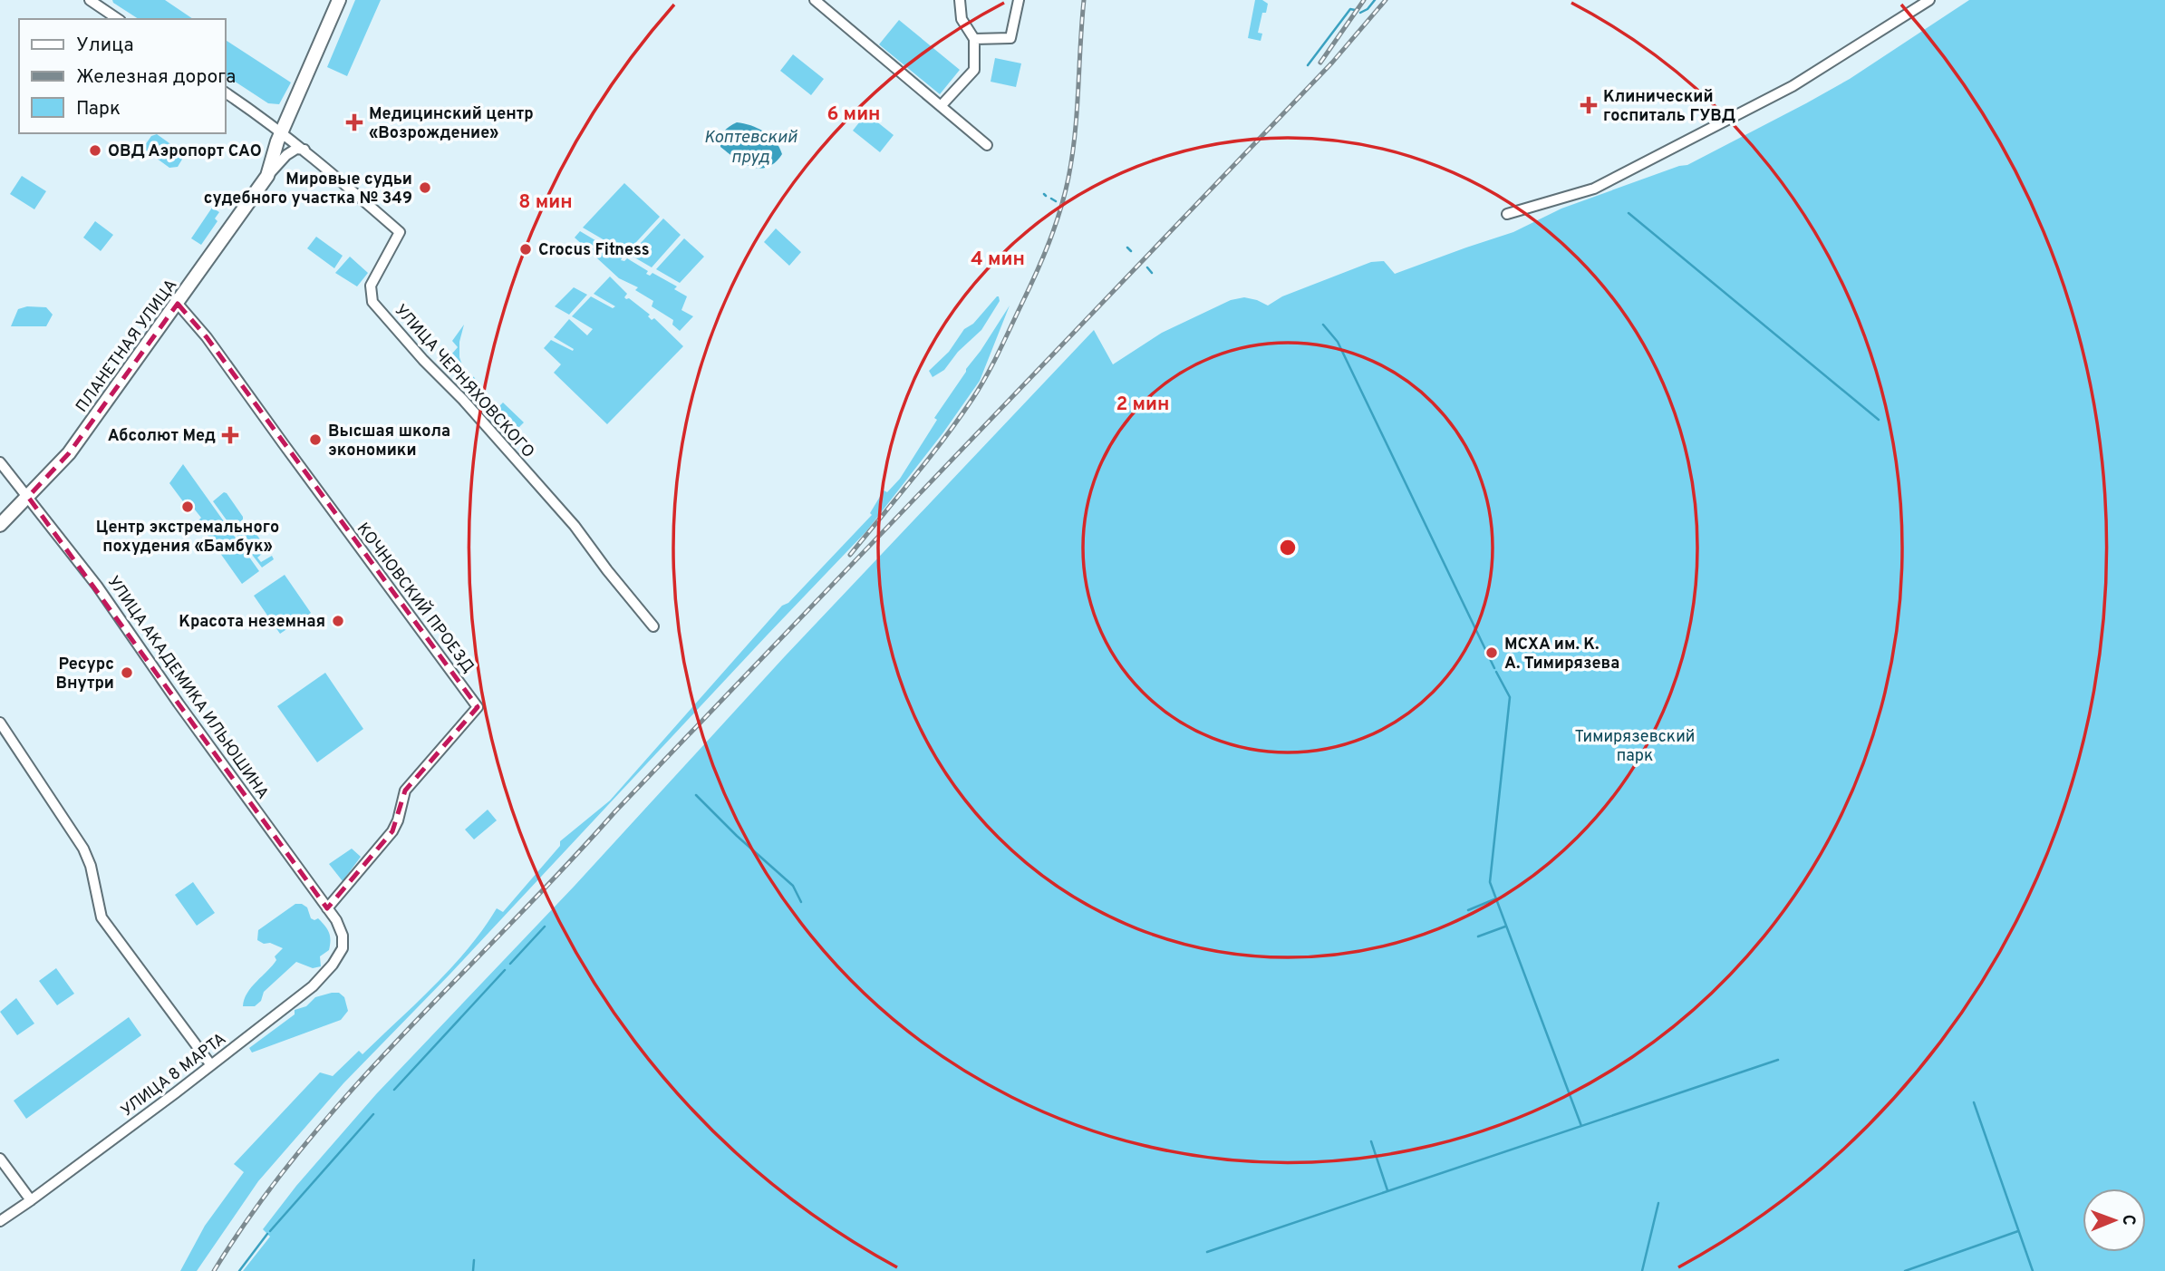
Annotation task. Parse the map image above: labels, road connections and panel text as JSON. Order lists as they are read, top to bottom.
{
  "streets": {
    "street": [
      "ПЛАНЕТНАЯ УЛИЦА",
      "УЛИЦА ЧЕРНЯХОВСКОГО",
      "КОЧНОВСКИЙ ПРОЕЗД",
      "УЛИЦА АКАДЕМИКА ИЛЬЮШИНА",
      "УЛИЦА 8 МАРТА"
    ]
  },
  "crossings": [
    ["ПЛАНЕТНАЯ УЛИЦА", "УЛИЦА ЧЕРНЯХОВСКОГО"],
    ["ПЛАНЕТНАЯ УЛИЦА", "КОЧНОВСКИЙ ПРОЕЗД"],
    ["ПЛАНЕТНАЯ УЛИЦА", "УЛИЦА АКАДЕМИКА ИЛЬЮШИНА"],
    ["КОЧНОВСКИЙ ПРОЕЗД", "УЛИЦА АКАДЕМИКА ИЛЬЮШИНА"],
    ["УЛИЦА АКАДЕМИКА ИЛЬЮШИНА", "УЛИЦА 8 МАРТА"]
  ],
  "water": ["Коптевский пруд"],
  "parks": ["Тимирязевский парк"],
  "places": {
    "health": ["Клинический госпиталь ГУВД", "Медицинский центр «Возрождение»", "Абсолют Мед"],
    "other": [
      "ОВД Аэропорт САО",
      "Мировые судьи судебного участка № 349",
      "Crocus Fitness",
      "Высшая школа экономики",
      "Центр экстремального похудения «Бамбук»",
      "Красота неземная",
      "МСХА им. К. А. Тимирязева",
      "Ресурс Внутри"
    ]
  },
  "legend": ["Улица", "Железная дорога", "Парк"],
  "north": "right",
  "rings": [
    "6 мин",
    "8 мин",
    "4 мин",
    "2 мин"
  ]
}
